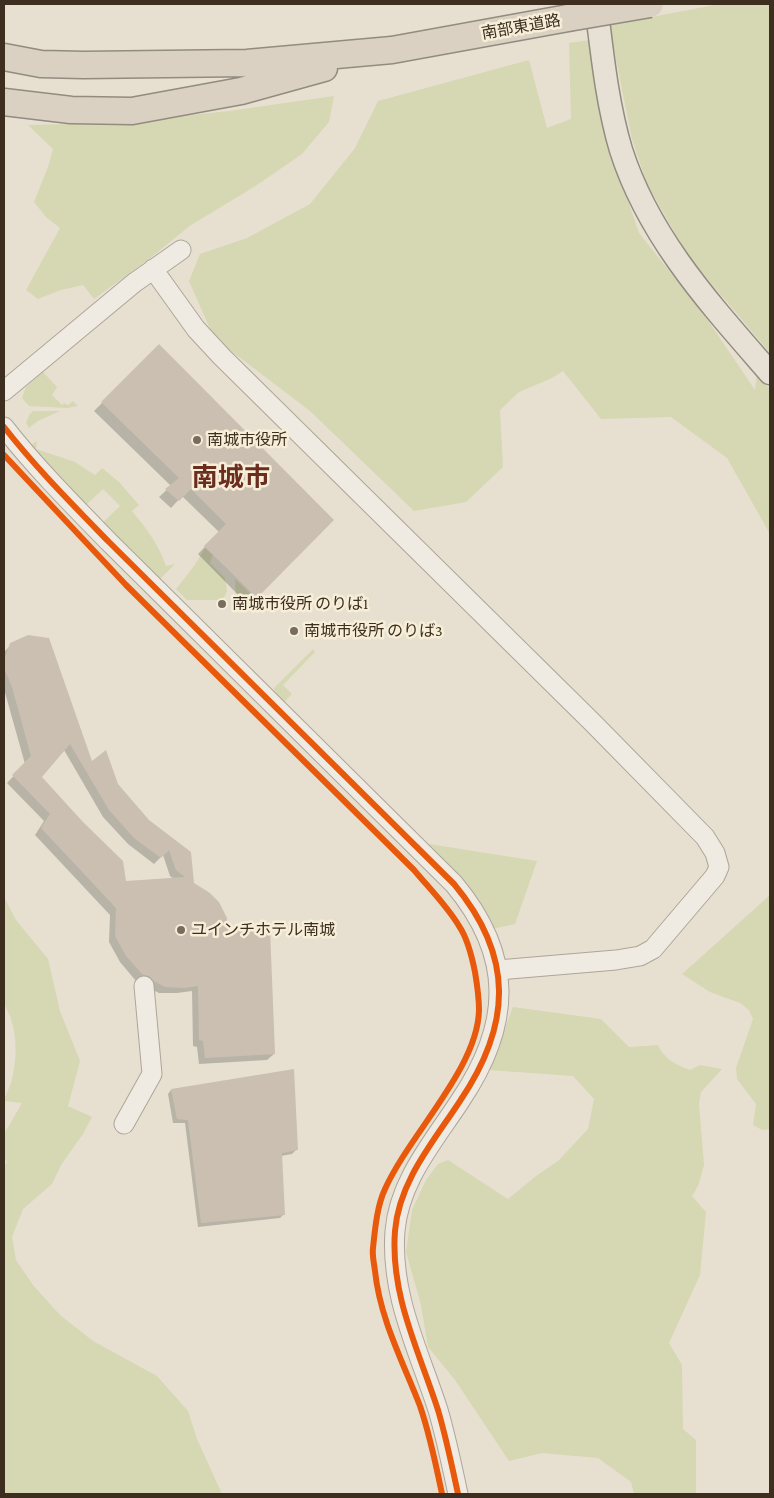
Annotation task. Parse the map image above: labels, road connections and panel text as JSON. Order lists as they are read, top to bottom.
{
  "streets": {
    "highway": ["南部東道路"]
  },
  "districts": ["南城市"],
  "places": [
    "南城市役所",
    "南城市役所 のりば1",
    "南城市役所 のりば3",
    "ユインチホテル南城"
  ]
}
